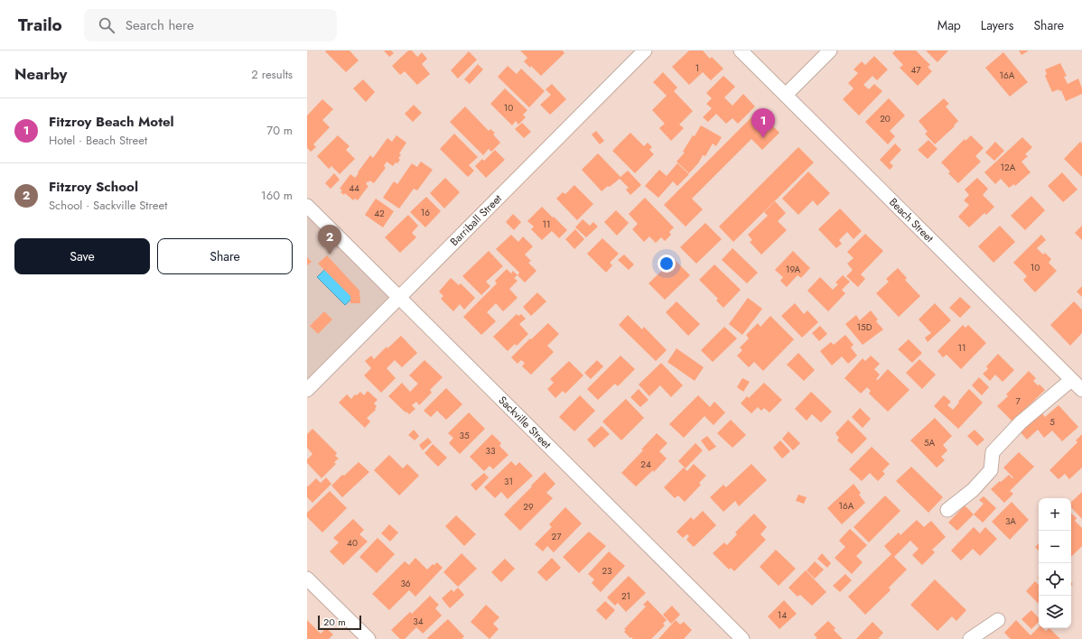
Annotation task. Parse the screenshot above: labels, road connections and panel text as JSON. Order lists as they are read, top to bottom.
{
  "streets": {
    "street": ["Barriball Street", "Beach Street", "Sackville Street"]
  },
  "crossings": [
    ["Barriball Street", "Sackville Street"]
  ],
  "house_numbers": [
    "1",
    "47",
    "16A",
    "10",
    "20",
    "12A",
    "44",
    "16",
    "42",
    "11",
    "10",
    "19A",
    "15D",
    "11",
    "7",
    "5",
    "35",
    "5A",
    "33",
    "24",
    "31",
    "16A",
    "29",
    "3A",
    "27",
    "40",
    "23",
    "36",
    "21",
    "14",
    "34"
  ],
  "scale_bar": "20 m",
  "page": {
    "header": "Trailo",
    "search": "Search here",
    "nav": ["Map", "Layers", "Share"],
    "heading": ["Nearby", "2 results"],
    "list": [
      {
        "mark": "1",
        "name": "Fitzroy Beach Motel",
        "note": "Hotel · Beach Street",
        "value": "70 m"
      },
      {
        "mark": "2",
        "name": "Fitzroy School",
        "note": "School · Sackville Street",
        "value": "160 m"
      }
    ],
    "pins": ["1", "2"],
    "buttons": ["Save", "Share"],
    "map_buttons": ["+", "−"],
    "scale": "20 m"
  }
}
